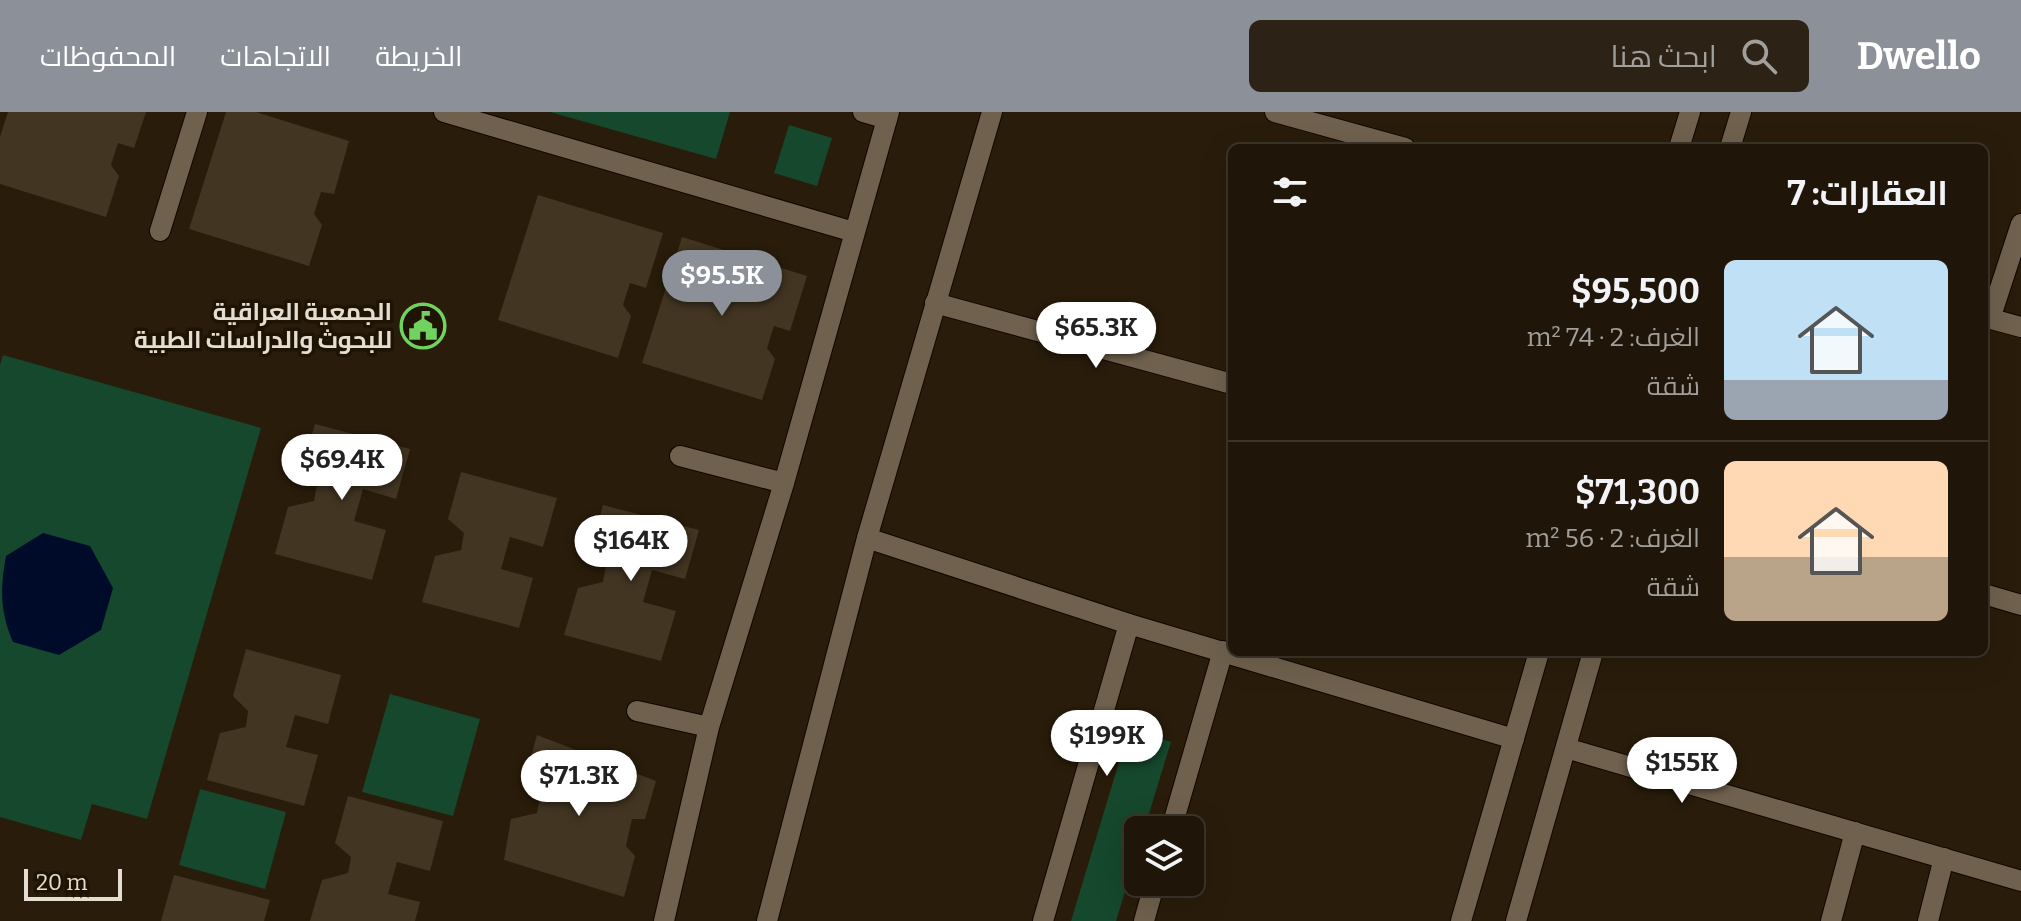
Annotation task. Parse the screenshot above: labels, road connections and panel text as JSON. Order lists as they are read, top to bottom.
{
  "places": {
    "public building": ["الجمعية العراقية للبحوث والدراسات الطبية"]
  },
  "scale_bar": "20 m",
  "page": {
    "header": "Dwello",
    "search": "ابحث هنا",
    "nav": ["الخريطة", "الاتجاهات", "المحفوظات"],
    "heading": "العقارات: 7",
    "list": [
      {
        "name": "$95,500",
        "note": "الغرف: 2 · 74 m² · شقة"
      },
      {
        "name": "$71,300",
        "note": "الغرف: 2 · 56 m² · شقة"
      }
    ],
    "price": [
      "$95.5K",
      "$65.3K",
      "$69.4K",
      "$164K",
      "$199K",
      "$155K",
      "$71.3K"
    ],
    "scale": "20 m"
  }
}
